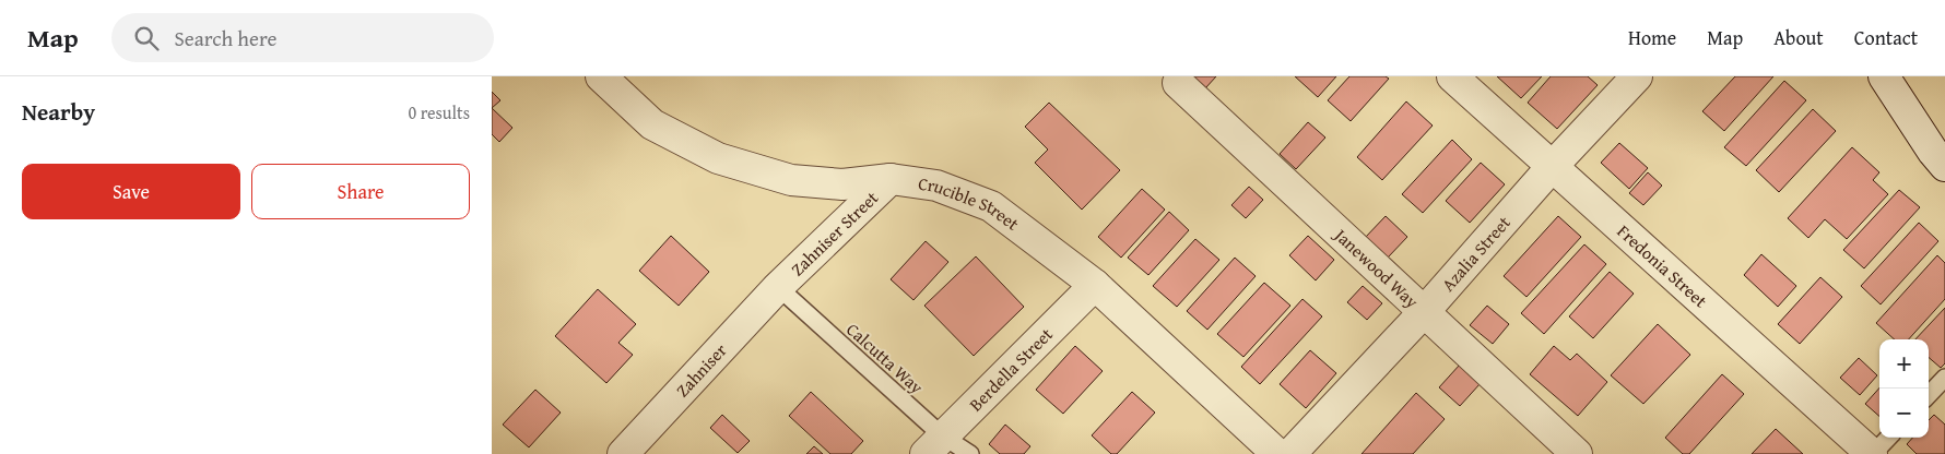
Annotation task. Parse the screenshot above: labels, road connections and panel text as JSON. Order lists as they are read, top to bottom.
{
  "streets": {
    "street": [
      "Crucible Street",
      "Zahniser Street",
      "Azalia Street",
      "Fredonia Street",
      "Janewood Way",
      "Berdella Street",
      "Zahniser"
    ],
    "lane": ["Calcutta Way"]
  },
  "crossings": [
    ["Crucible Street", "Zahniser Street"],
    ["Crucible Street", "Berdella Street"],
    ["Zahniser Street", "Calcutta Way"],
    ["Zahniser Street", "Zahniser"],
    ["Azalia Street", "Fredonia Street"],
    ["Azalia Street", "Janewood Way"],
    ["Calcutta Way", "Berdella Street"],
    ["Calcutta Way", "Zahniser"]
  ],
  "page": {
    "header": "Map",
    "search": "Search here",
    "nav": [
      "Home",
      "Map",
      "About",
      "Contact"
    ],
    "heading": ["Nearby", "0 results"],
    "buttons": ["Save", "Share"],
    "map_buttons": ["+", "−"]
  }
}
